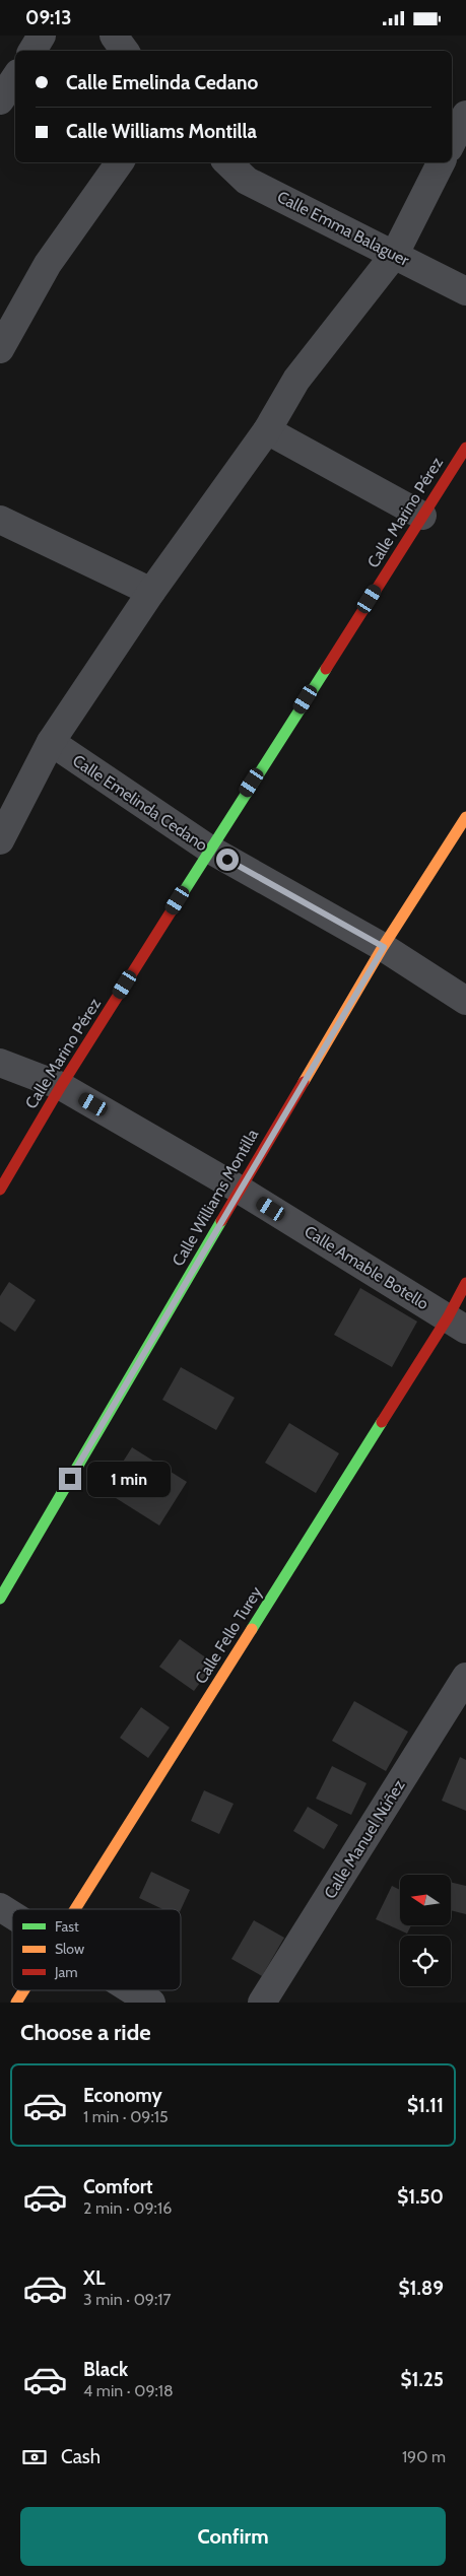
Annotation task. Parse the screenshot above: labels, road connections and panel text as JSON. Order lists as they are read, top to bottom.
{
  "streets": {
    "street": [
      "Calle Emma Balaguer",
      "Calle Marino Pérez",
      "Calle Emelinda Cedano",
      "Calle Williams Montilla",
      "Calle Amable Botello",
      "Calle Fello Turey",
      "Calle Manuel Núñez"
    ]
  },
  "crossings": [
    ["Calle Marino Pérez", "Calle Emelinda Cedano"],
    ["Calle Marino Pérez", "Calle Amable Botello"],
    ["Calle Emelinda Cedano", "Calle Williams Montilla"],
    ["Calle Williams Montilla", "Calle Amable Botello"],
    ["Calle Amable Botello", "Calle Fello Turey"]
  ],
  "legend": ["Fast", "Slow", "Jam"],
  "north": "left",
  "page": {
    "status": "09:13",
    "banner": ["Calle Emelinda Cedano", "Calle Williams Montilla"],
    "bubble": "1 min",
    "heading": "Choose a ride",
    "list": [
      {
        "name": "Economy",
        "note": "1 min · 09:15",
        "value": "$1.11"
      },
      {
        "name": "Comfort",
        "note": "2 min · 09:16",
        "value": "$1.50"
      },
      {
        "name": "XL",
        "note": "3 min · 09:17",
        "value": "$1.89"
      },
      {
        "name": "Black",
        "note": "4 min · 09:18",
        "value": "$1.25"
      }
    ],
    "pay": ["Cash", "190 m"],
    "buttons": "Confirm"
  }
}
